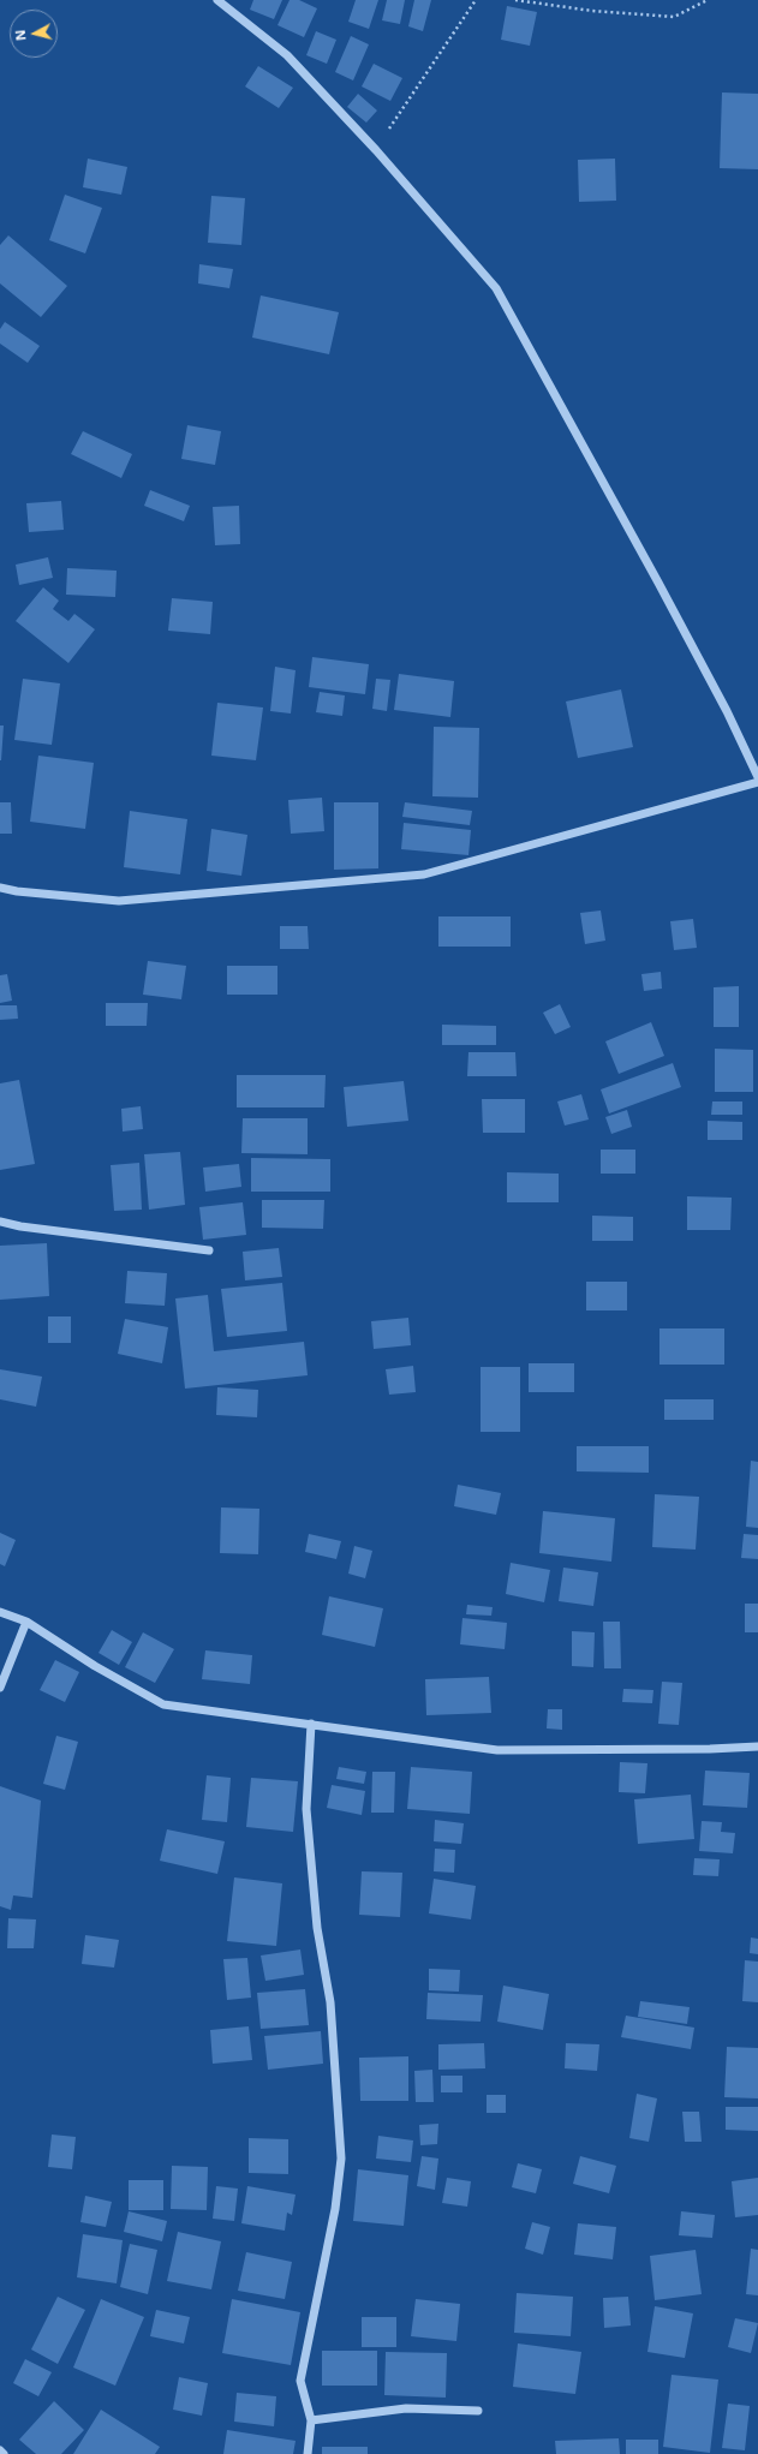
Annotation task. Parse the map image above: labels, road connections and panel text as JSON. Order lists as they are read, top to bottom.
{
  "north": "left"
}
